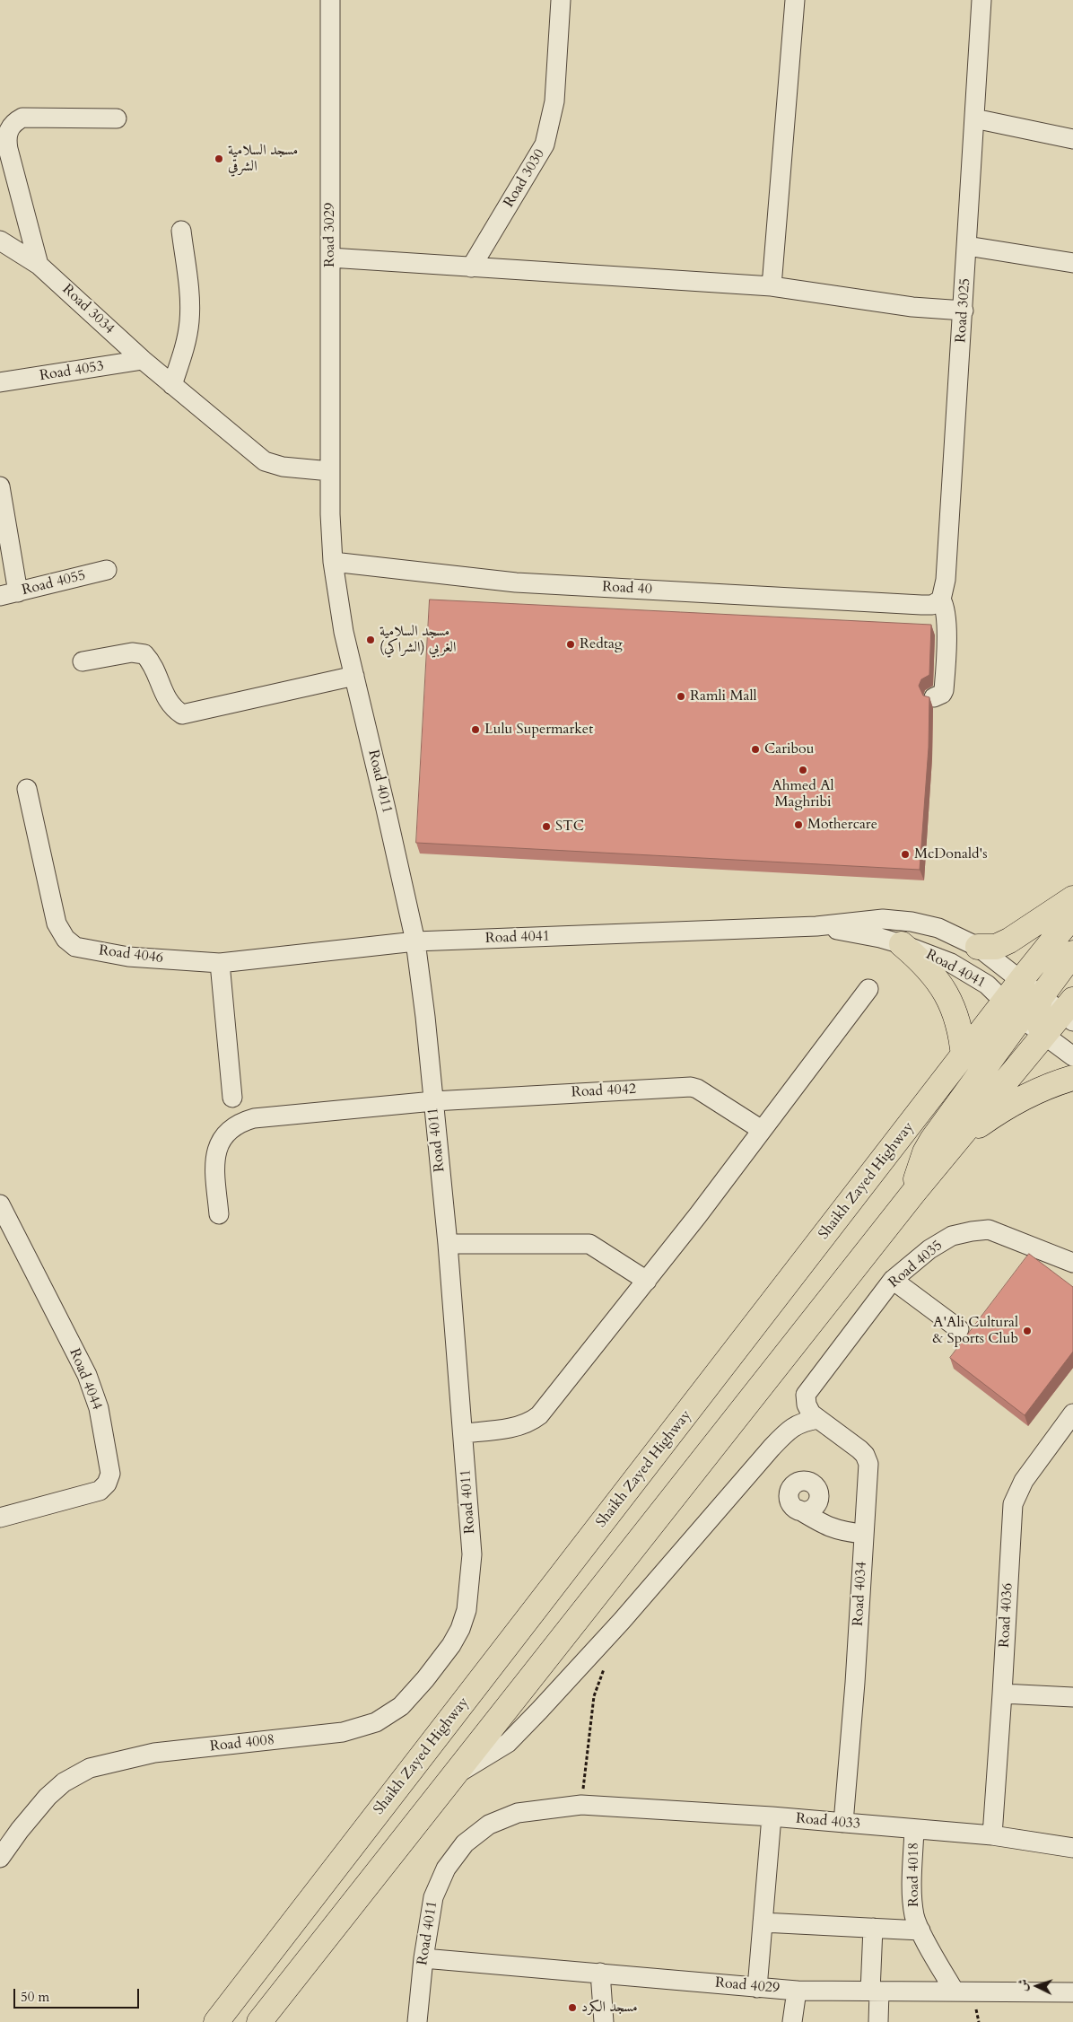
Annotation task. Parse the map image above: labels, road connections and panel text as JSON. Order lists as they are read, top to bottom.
{
  "streets": {
    "main road": ["Shaikh Zayed Highway"],
    "street": [
      "Road 3030",
      "Road 3029",
      "Road 3034",
      "Road 3025",
      "Road 4053",
      "Road 4055",
      "Road 40",
      "Road 4011",
      "Road 4041",
      "Road 4046",
      "Road 4042",
      "Road 4035",
      "Road 4044",
      "Road 4034",
      "Road 4036",
      "Road 4008",
      "Road 4033",
      "Road 4018",
      "Road 4029"
    ]
  },
  "crossings": [
    ["Road 3029", "Road 3034"],
    ["Road 3029", "Road 4011"],
    ["Road 3034", "Road 4053"],
    ["Road 3034", "Road 4011"],
    ["Road 3025", "Road 40"],
    ["Road 40", "Road 4011"],
    ["Road 4011", "Road 4041"],
    ["Road 4011", "Road 4042"],
    ["Road 4011", "Road 4008"],
    ["Road 4011", "Road 4033"],
    ["Road 4011", "Road 4029"],
    ["Road 4041", "Road 4046"],
    ["Road 4041", "Shaikh Zayed Highway"],
    ["Road 4035", "Road 4034"],
    ["Road 4034", "Road 4033"],
    ["Road 4036", "Road 4033"],
    ["Road 4033", "Road 4018"],
    ["Road 4018", "Road 4029"]
  ],
  "places": [
    "مسجد السلامية الشرقي",
    "مسجد السلامية الغربي (الشراكي)",
    "Redtag",
    "Ramli Mall",
    "Lulu Supermarket",
    "Caribou",
    "Ahmed Al Maghribi",
    "Mothercare",
    "STC",
    "McDonald's",
    "A'Ali Cultural & Sports Club",
    "مسجد الكرد"
  ],
  "scale_bar": "50 m",
  "north": "left"
}
